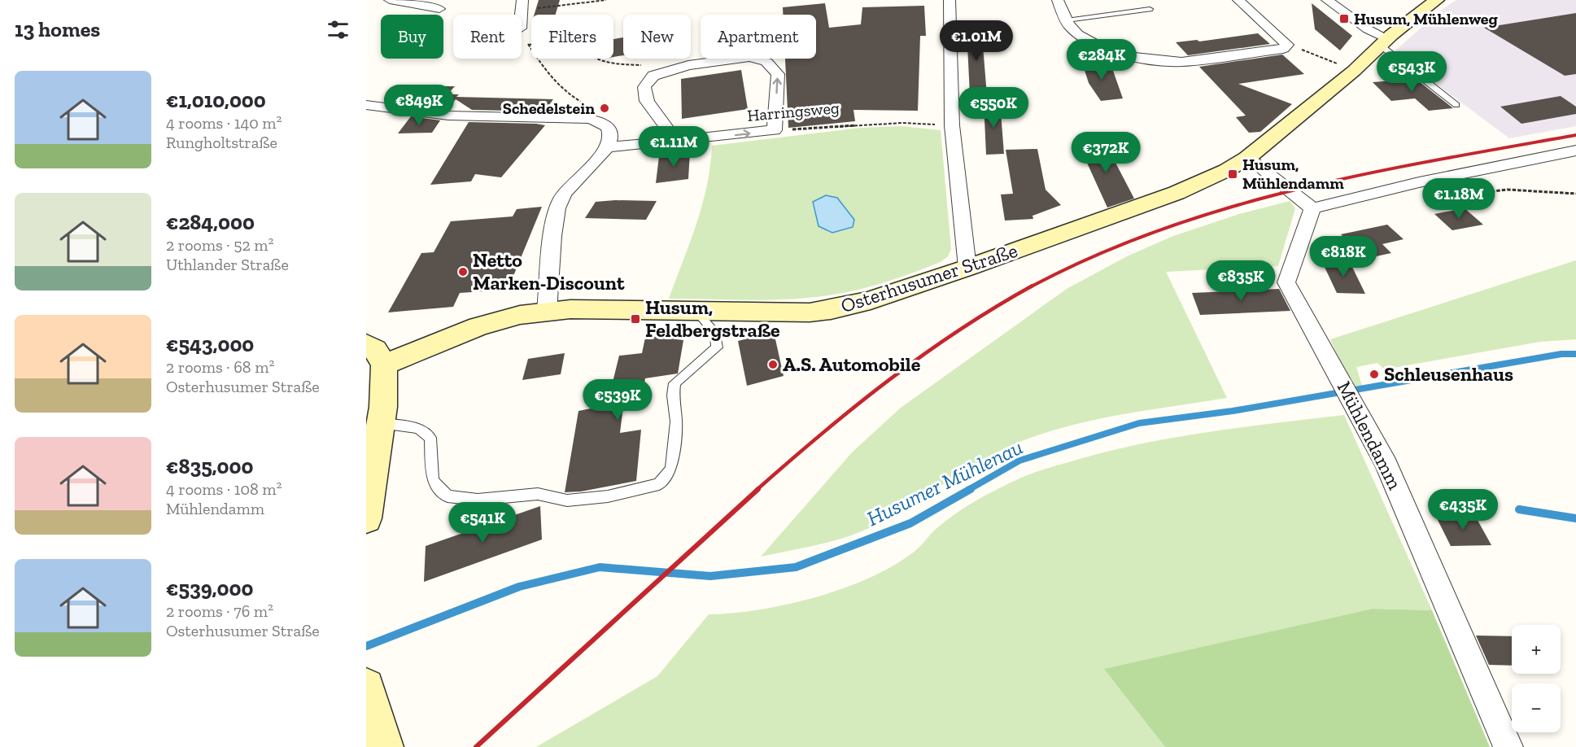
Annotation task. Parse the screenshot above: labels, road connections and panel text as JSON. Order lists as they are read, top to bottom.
{
  "streets": {
    "street": ["Harringsweg", "Osterhusumer Straße", "Mühlendamm"]
  },
  "water": ["Husumer Mühlenau"],
  "places": {
    "transit": ["Husum, Mühlenweg", "Husum, Mühlendamm", "Husum, Feldbergstraße"],
    "other": [
      "Schedelstein",
      "Netto Marken-Discount",
      "A.S. Automobile",
      "Schleusenhaus"
    ]
  },
  "page": {
    "heading": "13 homes",
    "chip": [
      "Buy",
      "Rent",
      "Filters",
      "New",
      "Apartment"
    ],
    "price": [
      "€1.01M",
      "€284K",
      "€543K",
      "€849K",
      "€550K",
      "€1.11M",
      "€372K",
      "€1.18M",
      "€818K",
      "€835K",
      "€539K",
      "€435K",
      "€541K"
    ],
    "list": [
      {
        "name": "€1,010,000",
        "note": "4 rooms · 140 m² · Rungholtstraße"
      },
      {
        "name": "€284,000",
        "note": "2 rooms · 52 m² · Uthlander Straße"
      },
      {
        "name": "€543,000",
        "note": "2 rooms · 68 m² · Osterhusumer Straße"
      },
      {
        "name": "€835,000",
        "note": "4 rooms · 108 m² · Mühlendamm"
      },
      {
        "name": "€539,000",
        "note": "2 rooms · 76 m² · Osterhusumer Straße"
      }
    ],
    "map_buttons": ["+", "−"]
  }
}
